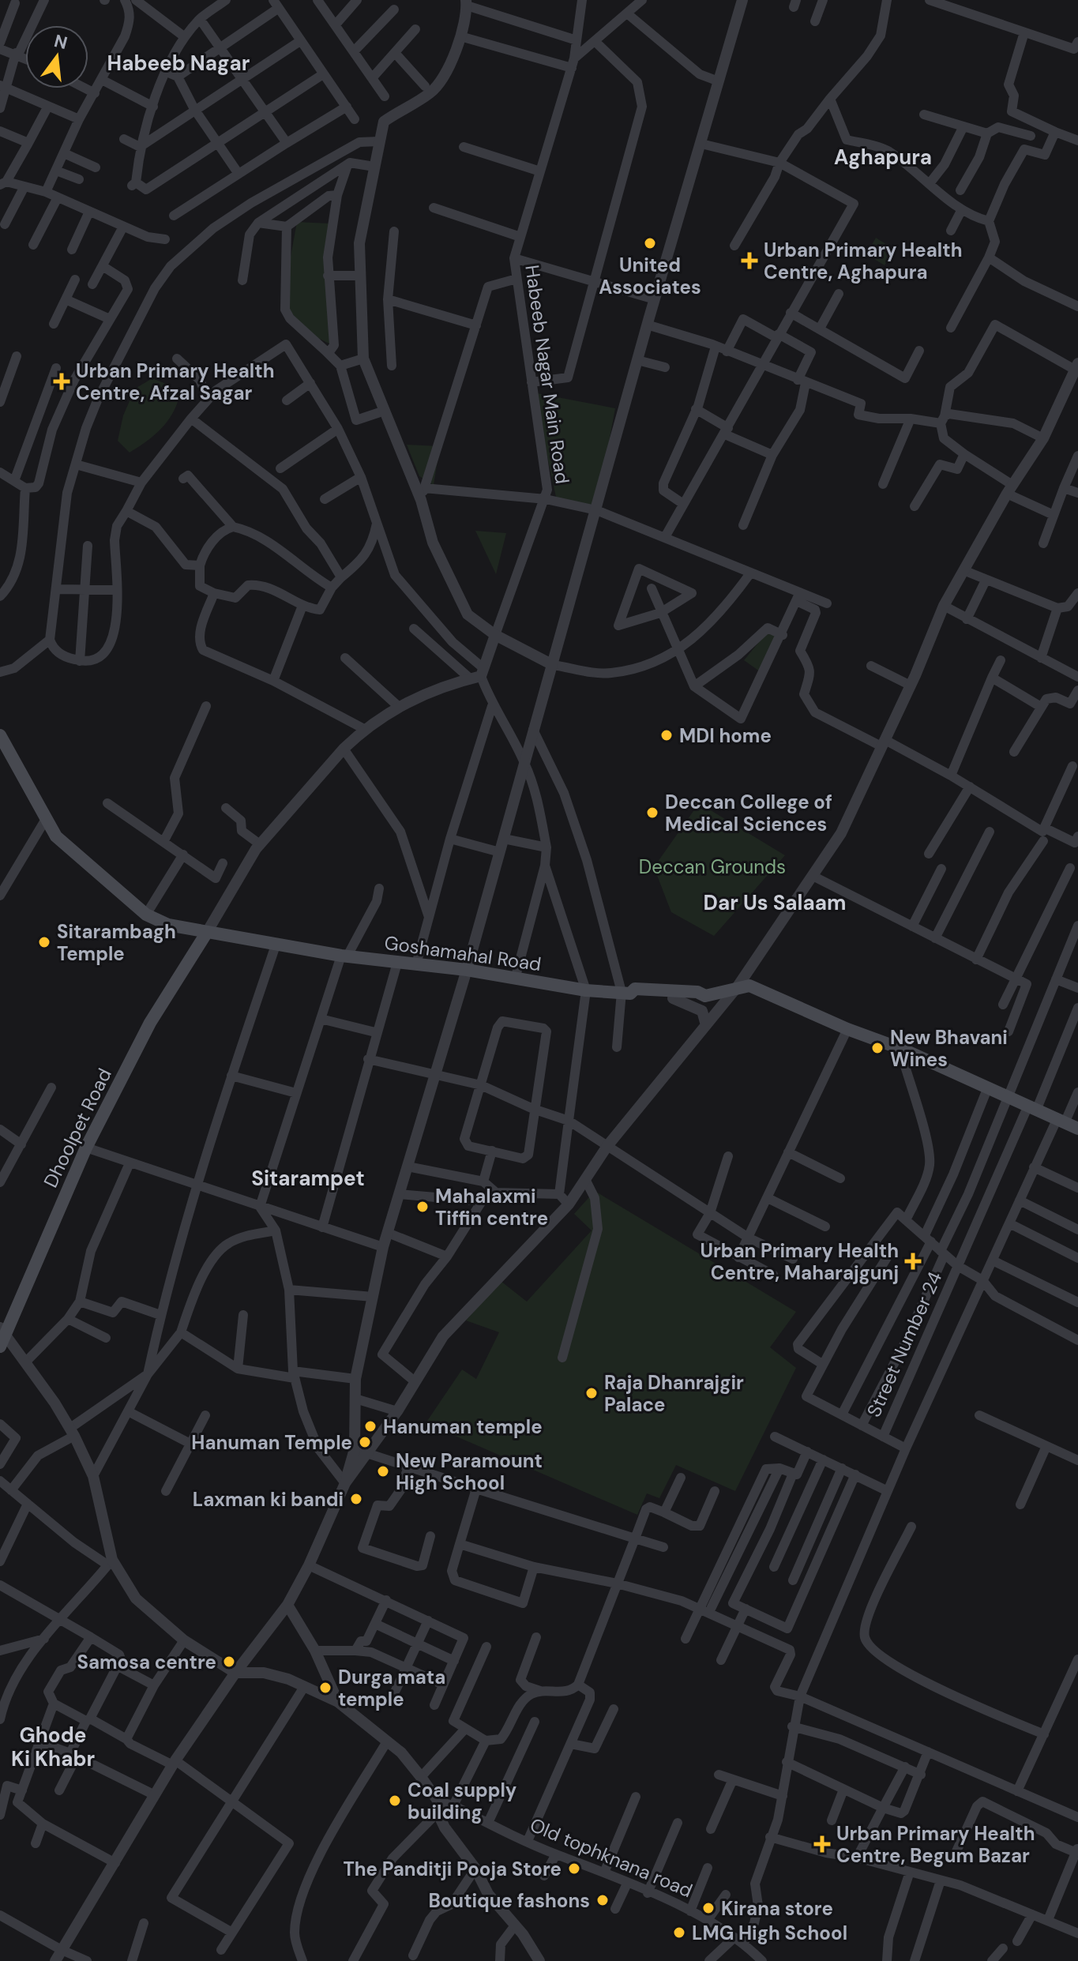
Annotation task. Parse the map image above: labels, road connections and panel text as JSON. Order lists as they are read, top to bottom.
{
  "streets": {
    "main road": ["Goshamahal Road", "Dhoolpet Road"],
    "street": ["Habeeb Nagar Main Road", "Street Number 24", "Old tophknana road"]
  },
  "crossings": [
    ["Goshamahal Road", "Dhoolpet Road"]
  ],
  "districts": [
    "Habeeb Nagar",
    "Aghapura",
    "Dar Us Salaam",
    "Sitarampet",
    "Ghode Ki Khabr"
  ],
  "parks": ["Deccan Grounds"],
  "places": {
    "other": [
      "United Associates",
      "MDI home",
      "Deccan College of Medical Sciences",
      "Sitarambagh Temple",
      "New Bhavani Wines",
      "Mahalaxmi Tiffin centre",
      "Raja Dhanrajgir Palace",
      "Hanuman temple",
      "Hanuman Temple",
      "New Paramount High School",
      "Laxman ki bandi",
      "Samosa centre",
      "Durga mata temple",
      "Coal supply building",
      "The Panditji Pooja Store",
      "Boutique fashons",
      "Kirana store",
      "LMG High School"
    ],
    "health": [
      "Urban Primary Health Centre, Aghapura",
      "Urban Primary Health Centre, Afzal Sagar",
      "Urban Primary Health Centre, Maharajgunj",
      "Urban Primary Health Centre, Begum Bazar"
    ]
  },
  "north": "top"
}
